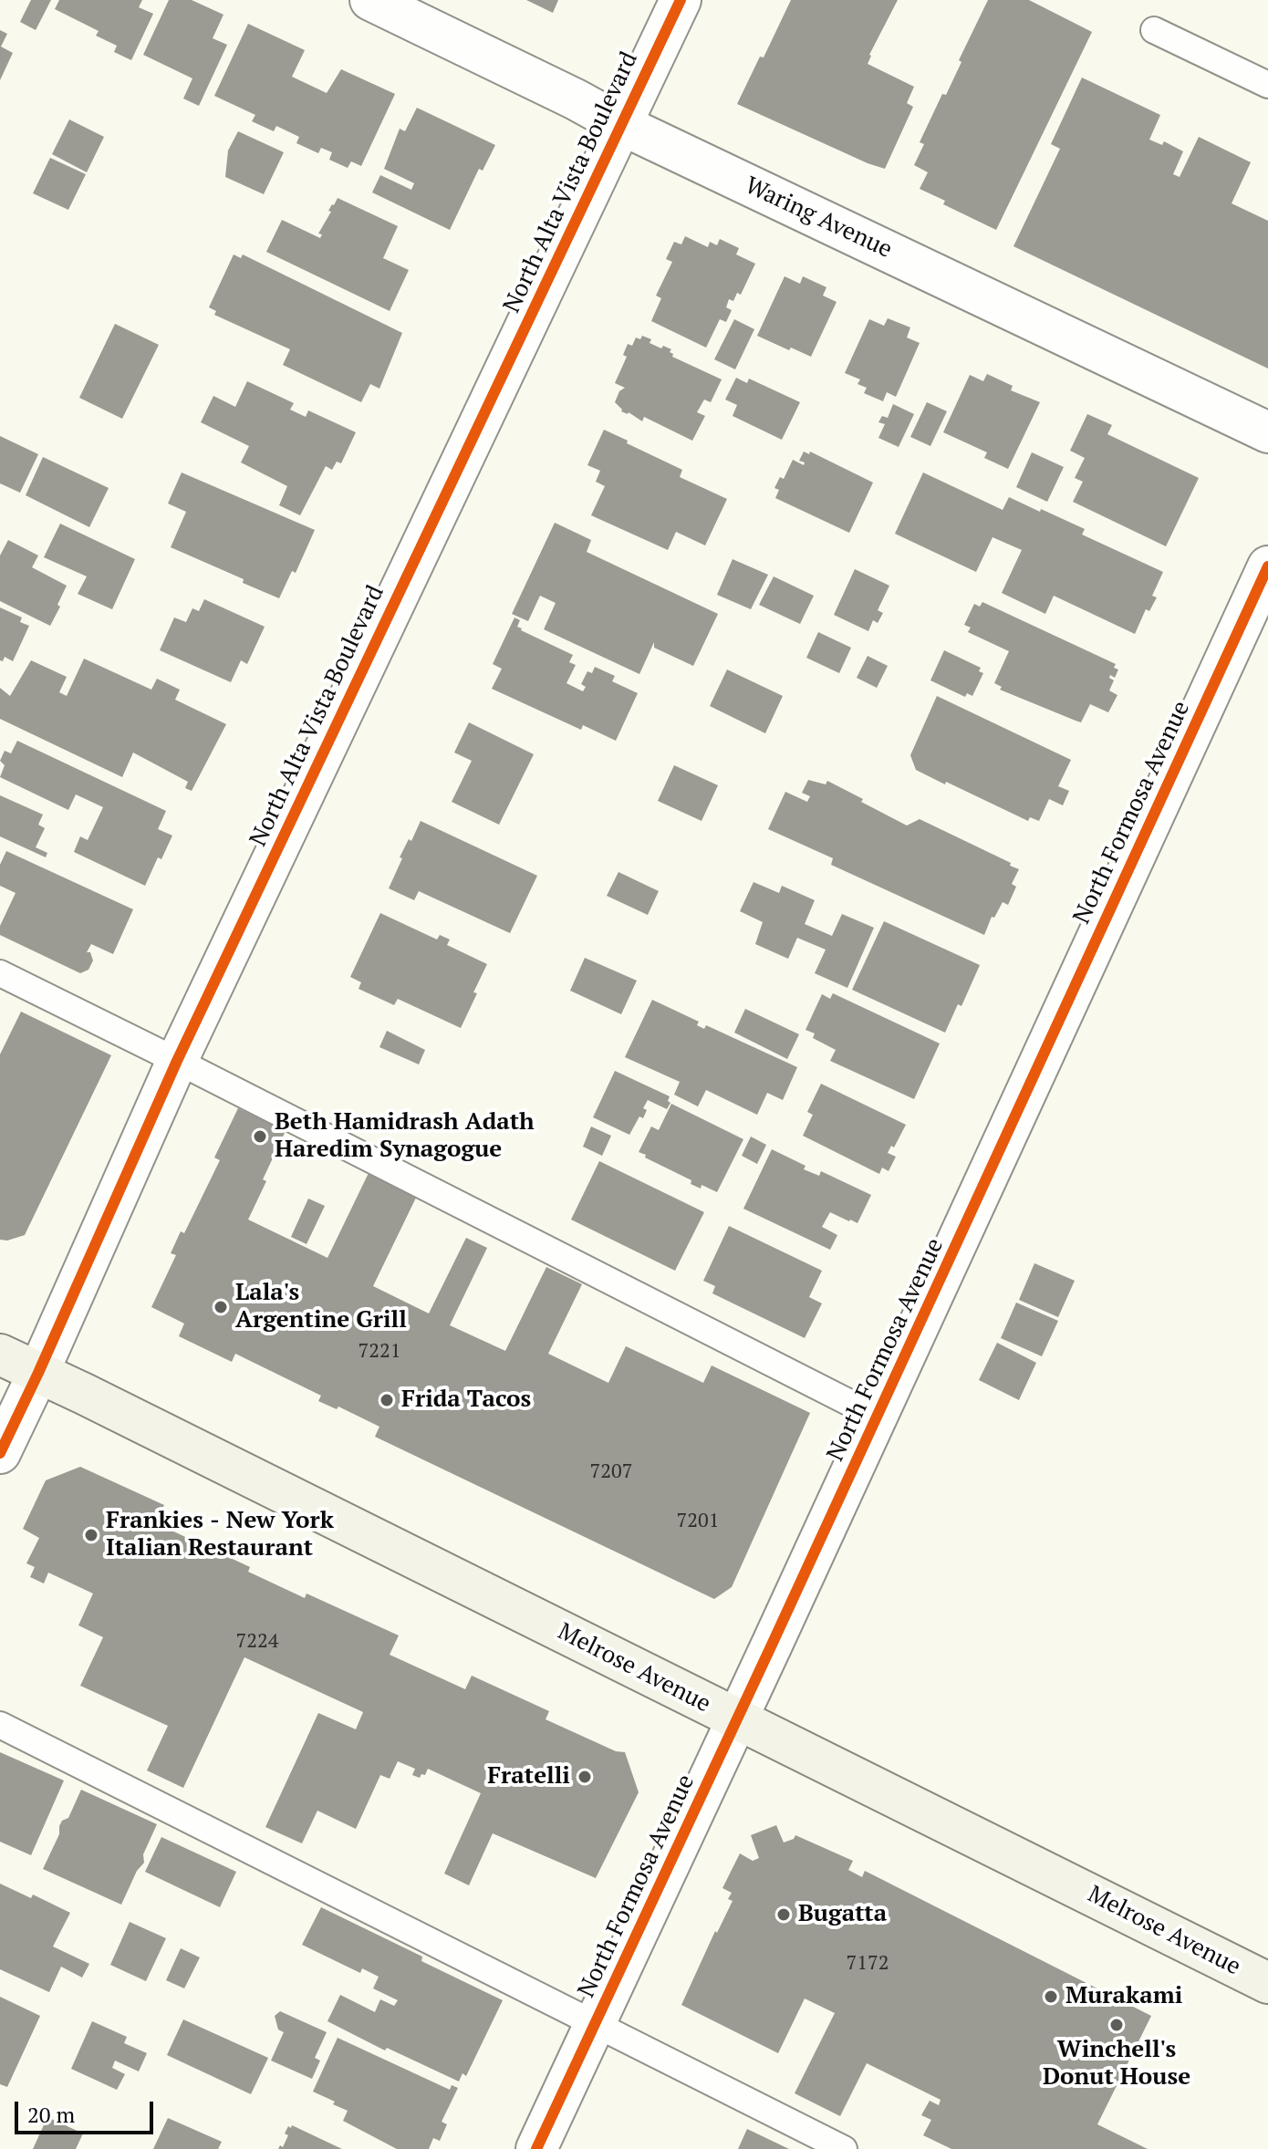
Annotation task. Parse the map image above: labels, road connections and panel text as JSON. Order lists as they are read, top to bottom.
{
  "streets": {
    "main road": ["Melrose Avenue"],
    "street": ["North Alta Vista Boulevard", "Waring Avenue", "North Formosa Avenue"]
  },
  "crossings": [
    ["North Alta Vista Boulevard", "Waring Avenue"],
    ["North Alta Vista Boulevard", "Melrose Avenue"],
    ["North Formosa Avenue", "Melrose Avenue"]
  ],
  "places": [
    "Beth Hamidrash Adath Haredim Synagogue",
    "Lala's Argentine Grill",
    "Frida Tacos",
    "Frankies - New York Italian Restaurant",
    "Fratelli",
    "Bugatta",
    "Murakami",
    "Winchell's Donut House"
  ],
  "house_numbers": [
    "7221",
    "7207",
    "7201",
    "7224",
    "7172"
  ],
  "scale_bar": "20 m"
}
